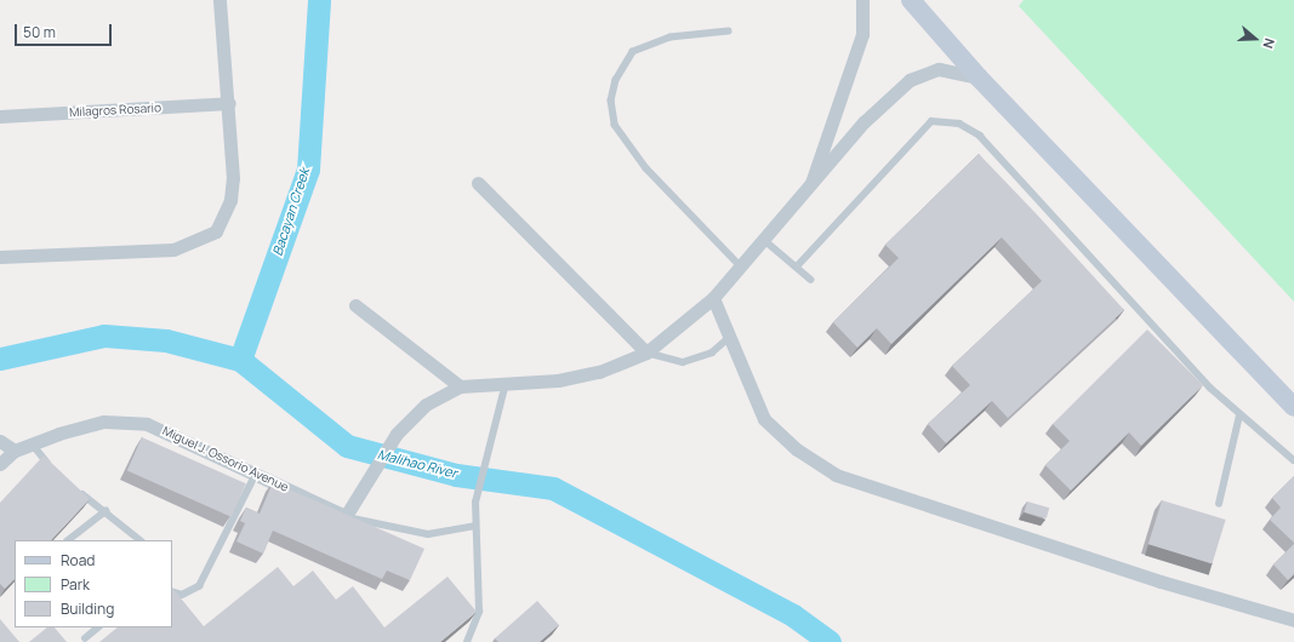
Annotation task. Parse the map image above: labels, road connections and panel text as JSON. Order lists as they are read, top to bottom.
{
  "streets": {
    "street": ["Milagros Rosario", "Miguel J. Ossorio Avenue"]
  },
  "water": ["Bacayan Creek", "Malihao River"],
  "legend": ["Road", "Park", "Building"],
  "scale_bar": "50 m",
  "north": "right"
}
